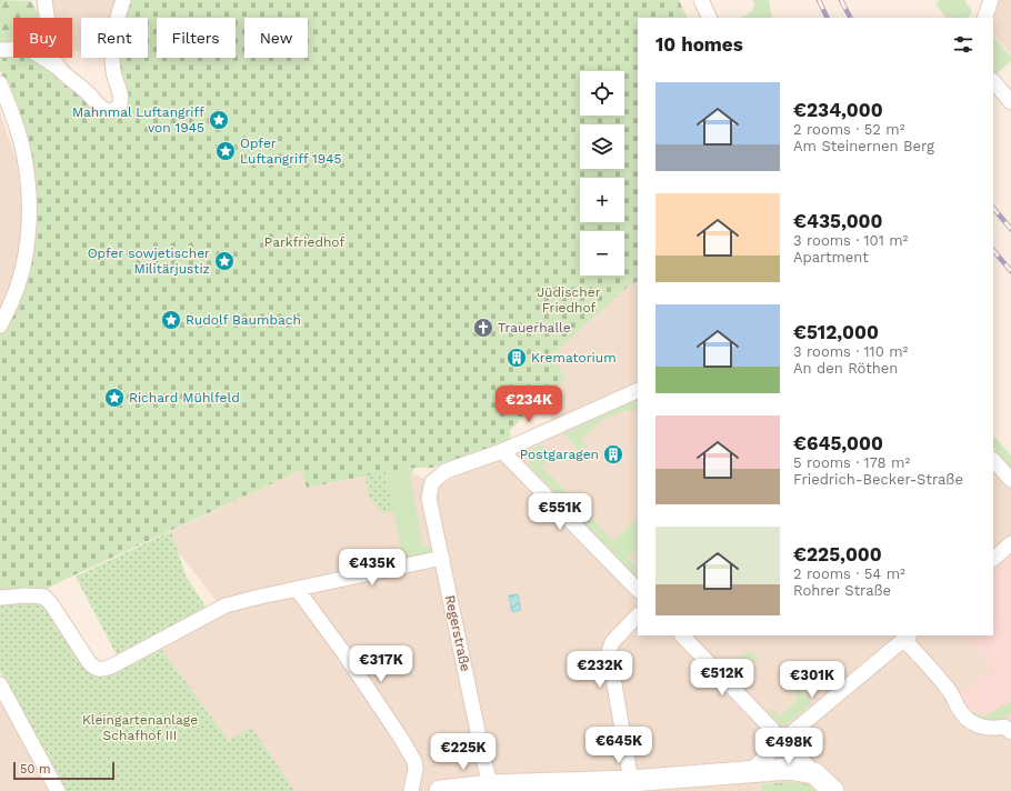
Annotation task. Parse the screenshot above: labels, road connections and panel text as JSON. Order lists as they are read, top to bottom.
{
  "streets": {
    "street": ["Regerstraße"]
  },
  "parks": ["Parkfriedhof", "Jüdischer Friedhof", "Kleingartenanlage Schafhof III"],
  "places": {
    "place": [
      "Mahnmal Luftangriff von 1945",
      "Opfer Luftangriff 1945",
      "Opfer sowjetischer Militärjustiz",
      "Rudolf Baumbach",
      "Richard Mühlfeld"
    ],
    "church": ["Trauerhalle"],
    "building": ["Krematorium", "Postgaragen"]
  },
  "scale_bar": "50 m",
  "page": {
    "chip": [
      "Buy",
      "Rent",
      "Filters",
      "New"
    ],
    "heading": "10 homes",
    "map_buttons": ["+", "−"],
    "list": [
      {
        "name": "€234,000",
        "note": "2 rooms · 52 m² · Am Steinernen Berg"
      },
      {
        "name": "€435,000",
        "note": "3 rooms · 101 m² · Apartment"
      },
      {
        "name": "€512,000",
        "note": "3 rooms · 110 m² · An den Röthen"
      },
      {
        "name": "€645,000",
        "note": "5 rooms · 178 m² · Friedrich-Becker-Straße"
      },
      {
        "name": "€225,000",
        "note": "2 rooms · 54 m² · Rohrer Straße"
      }
    ],
    "price": [
      "€234K",
      "€551K",
      "€435K",
      "€317K",
      "€232K",
      "€512K",
      "€301K",
      "€645K",
      "€498K",
      "€225K"
    ],
    "scale": "50 m"
  }
}
